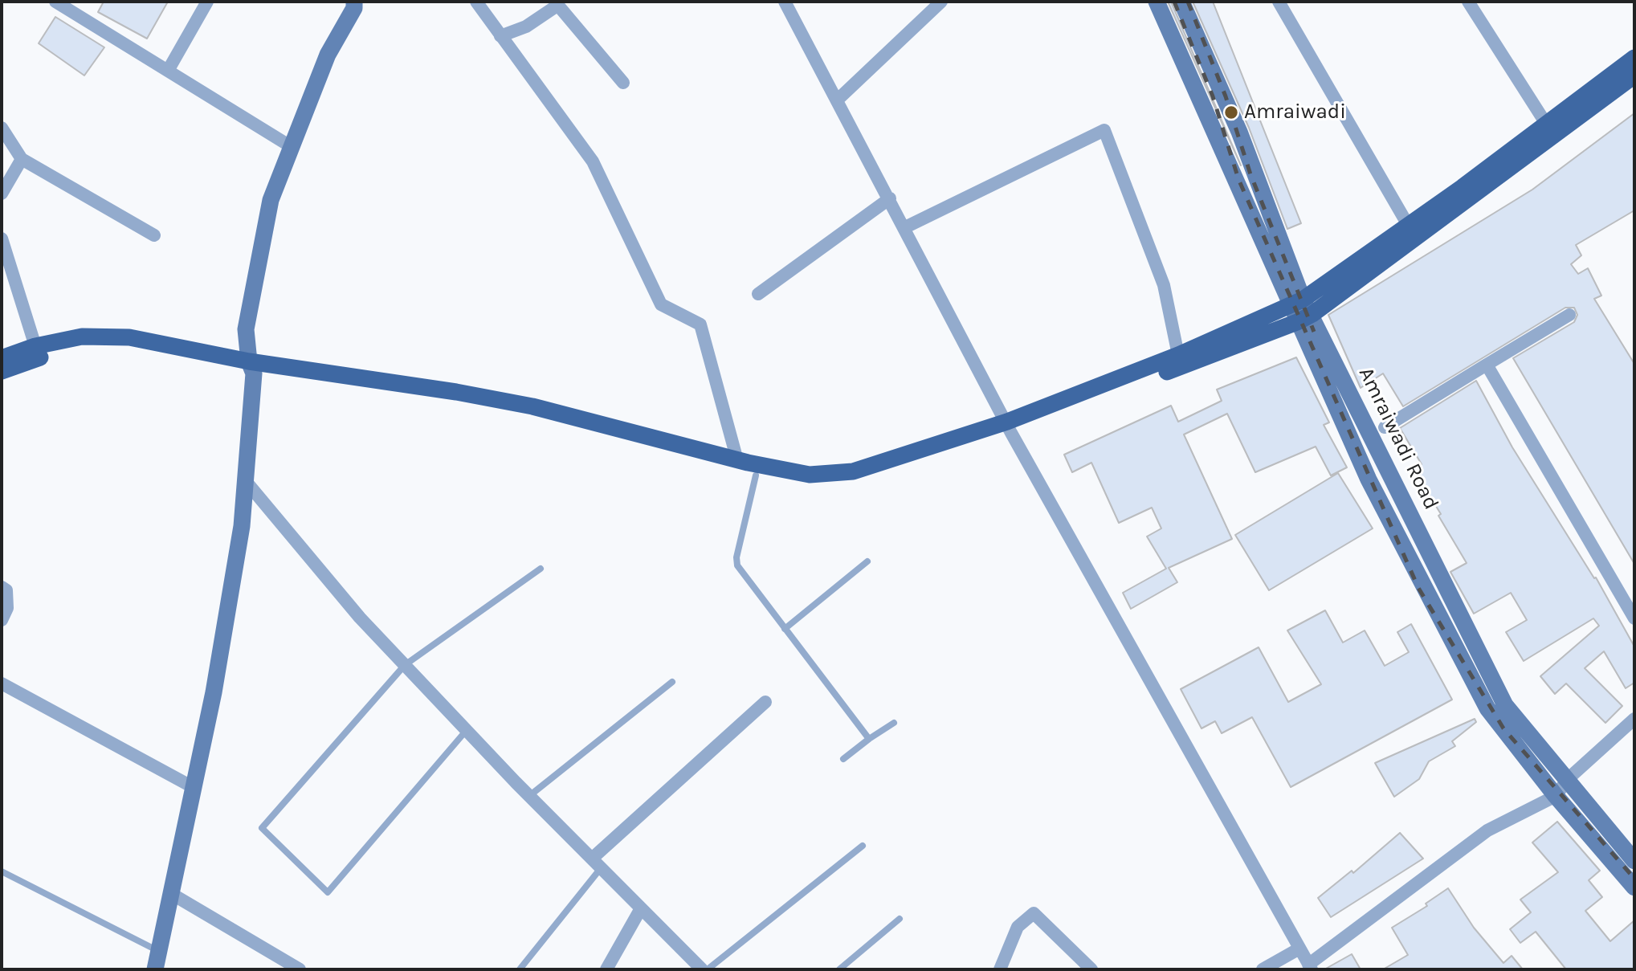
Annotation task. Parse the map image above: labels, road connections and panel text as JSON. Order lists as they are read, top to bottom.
{
  "streets": {
    "main road": ["Amraiwadi Road"]
  },
  "places": ["Amraiwadi"]
}
